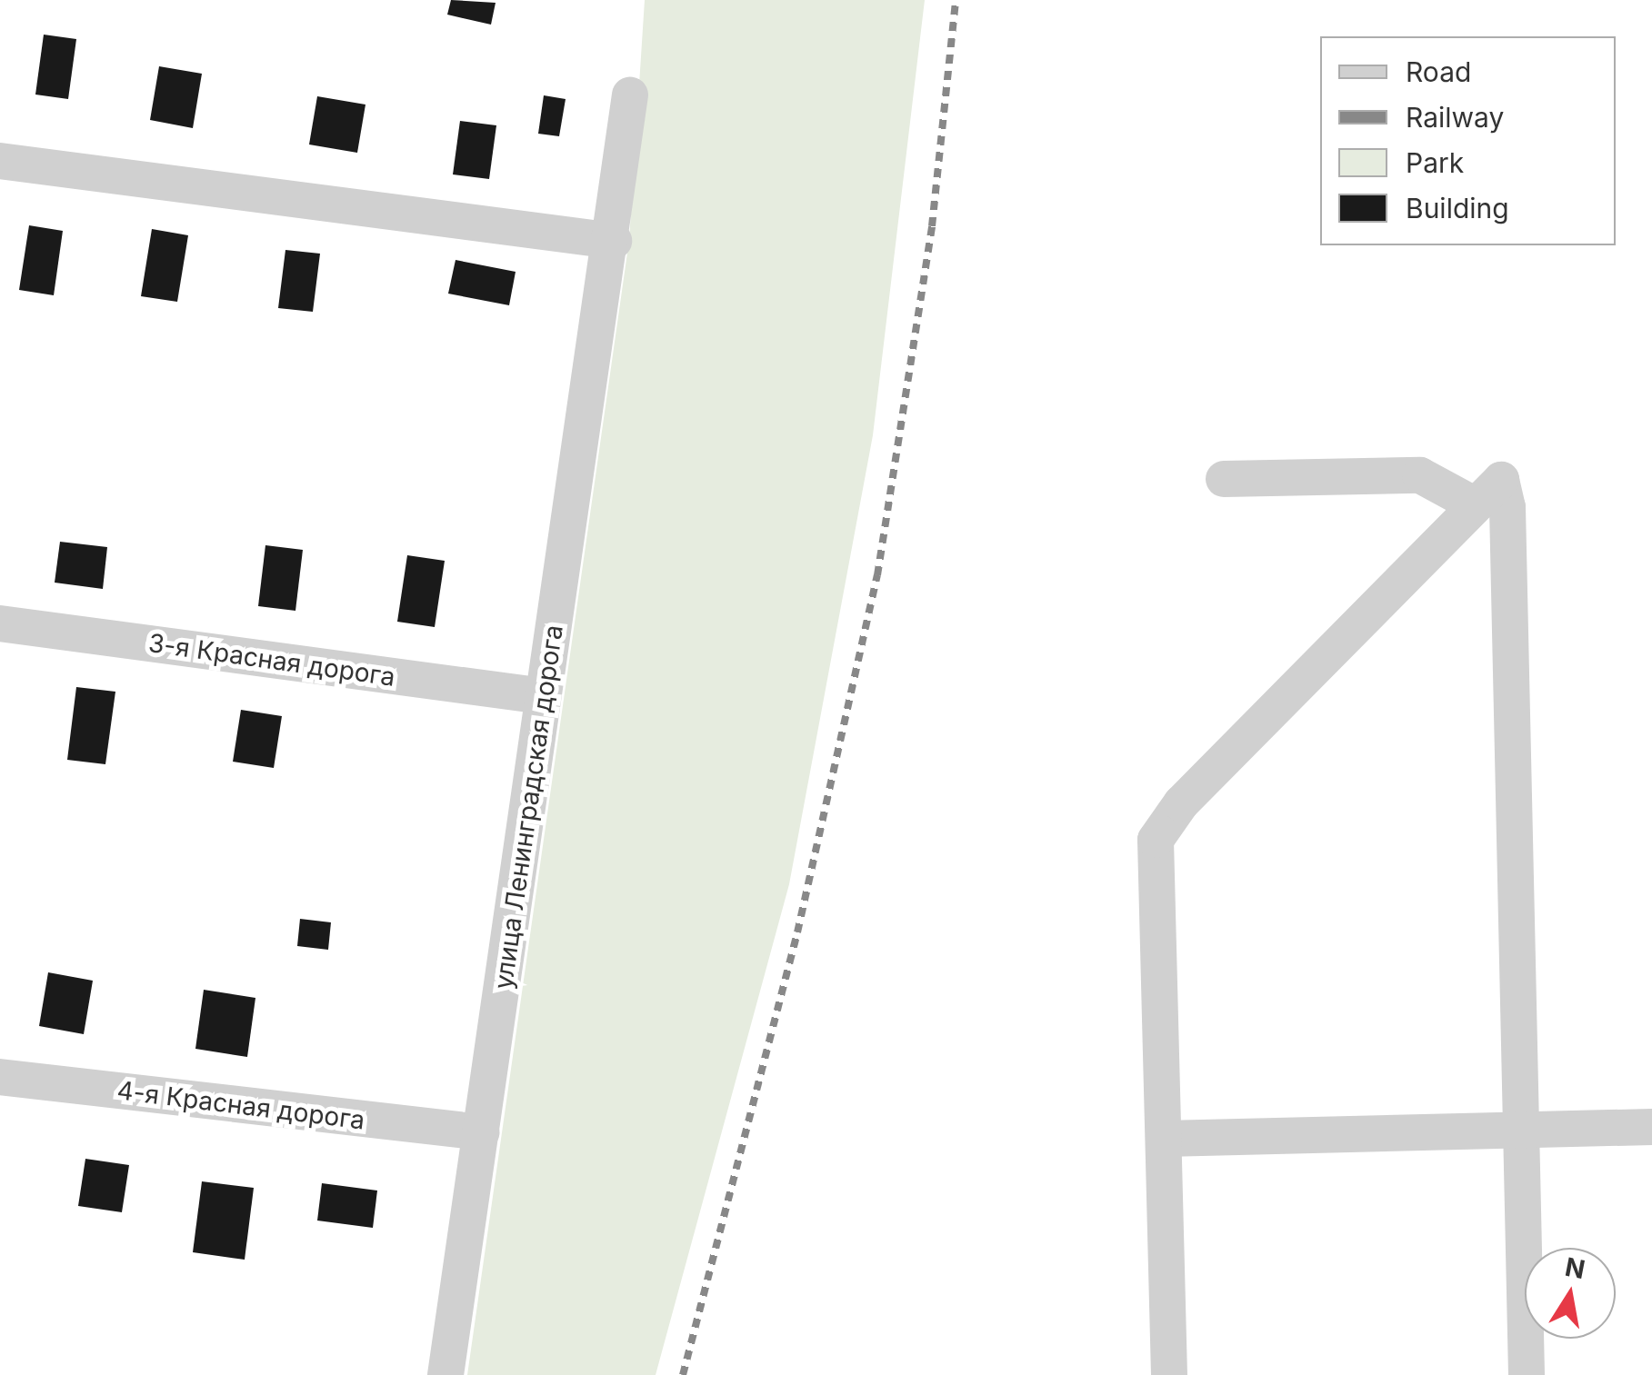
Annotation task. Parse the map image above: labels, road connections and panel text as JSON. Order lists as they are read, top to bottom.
{
  "streets": {
    "street": ["3-я Красная дорога", "улица Ленинградская дорога", "4-я Красная дорога"]
  },
  "crossings": [
    ["3-я Красная дорога", "улица Ленинградская дорога"],
    ["улица Ленинградская дорога", "4-я Красная дорога"]
  ],
  "legend": [
    "Road",
    "Railway",
    "Park",
    "Building"
  ],
  "north": "top"
}
